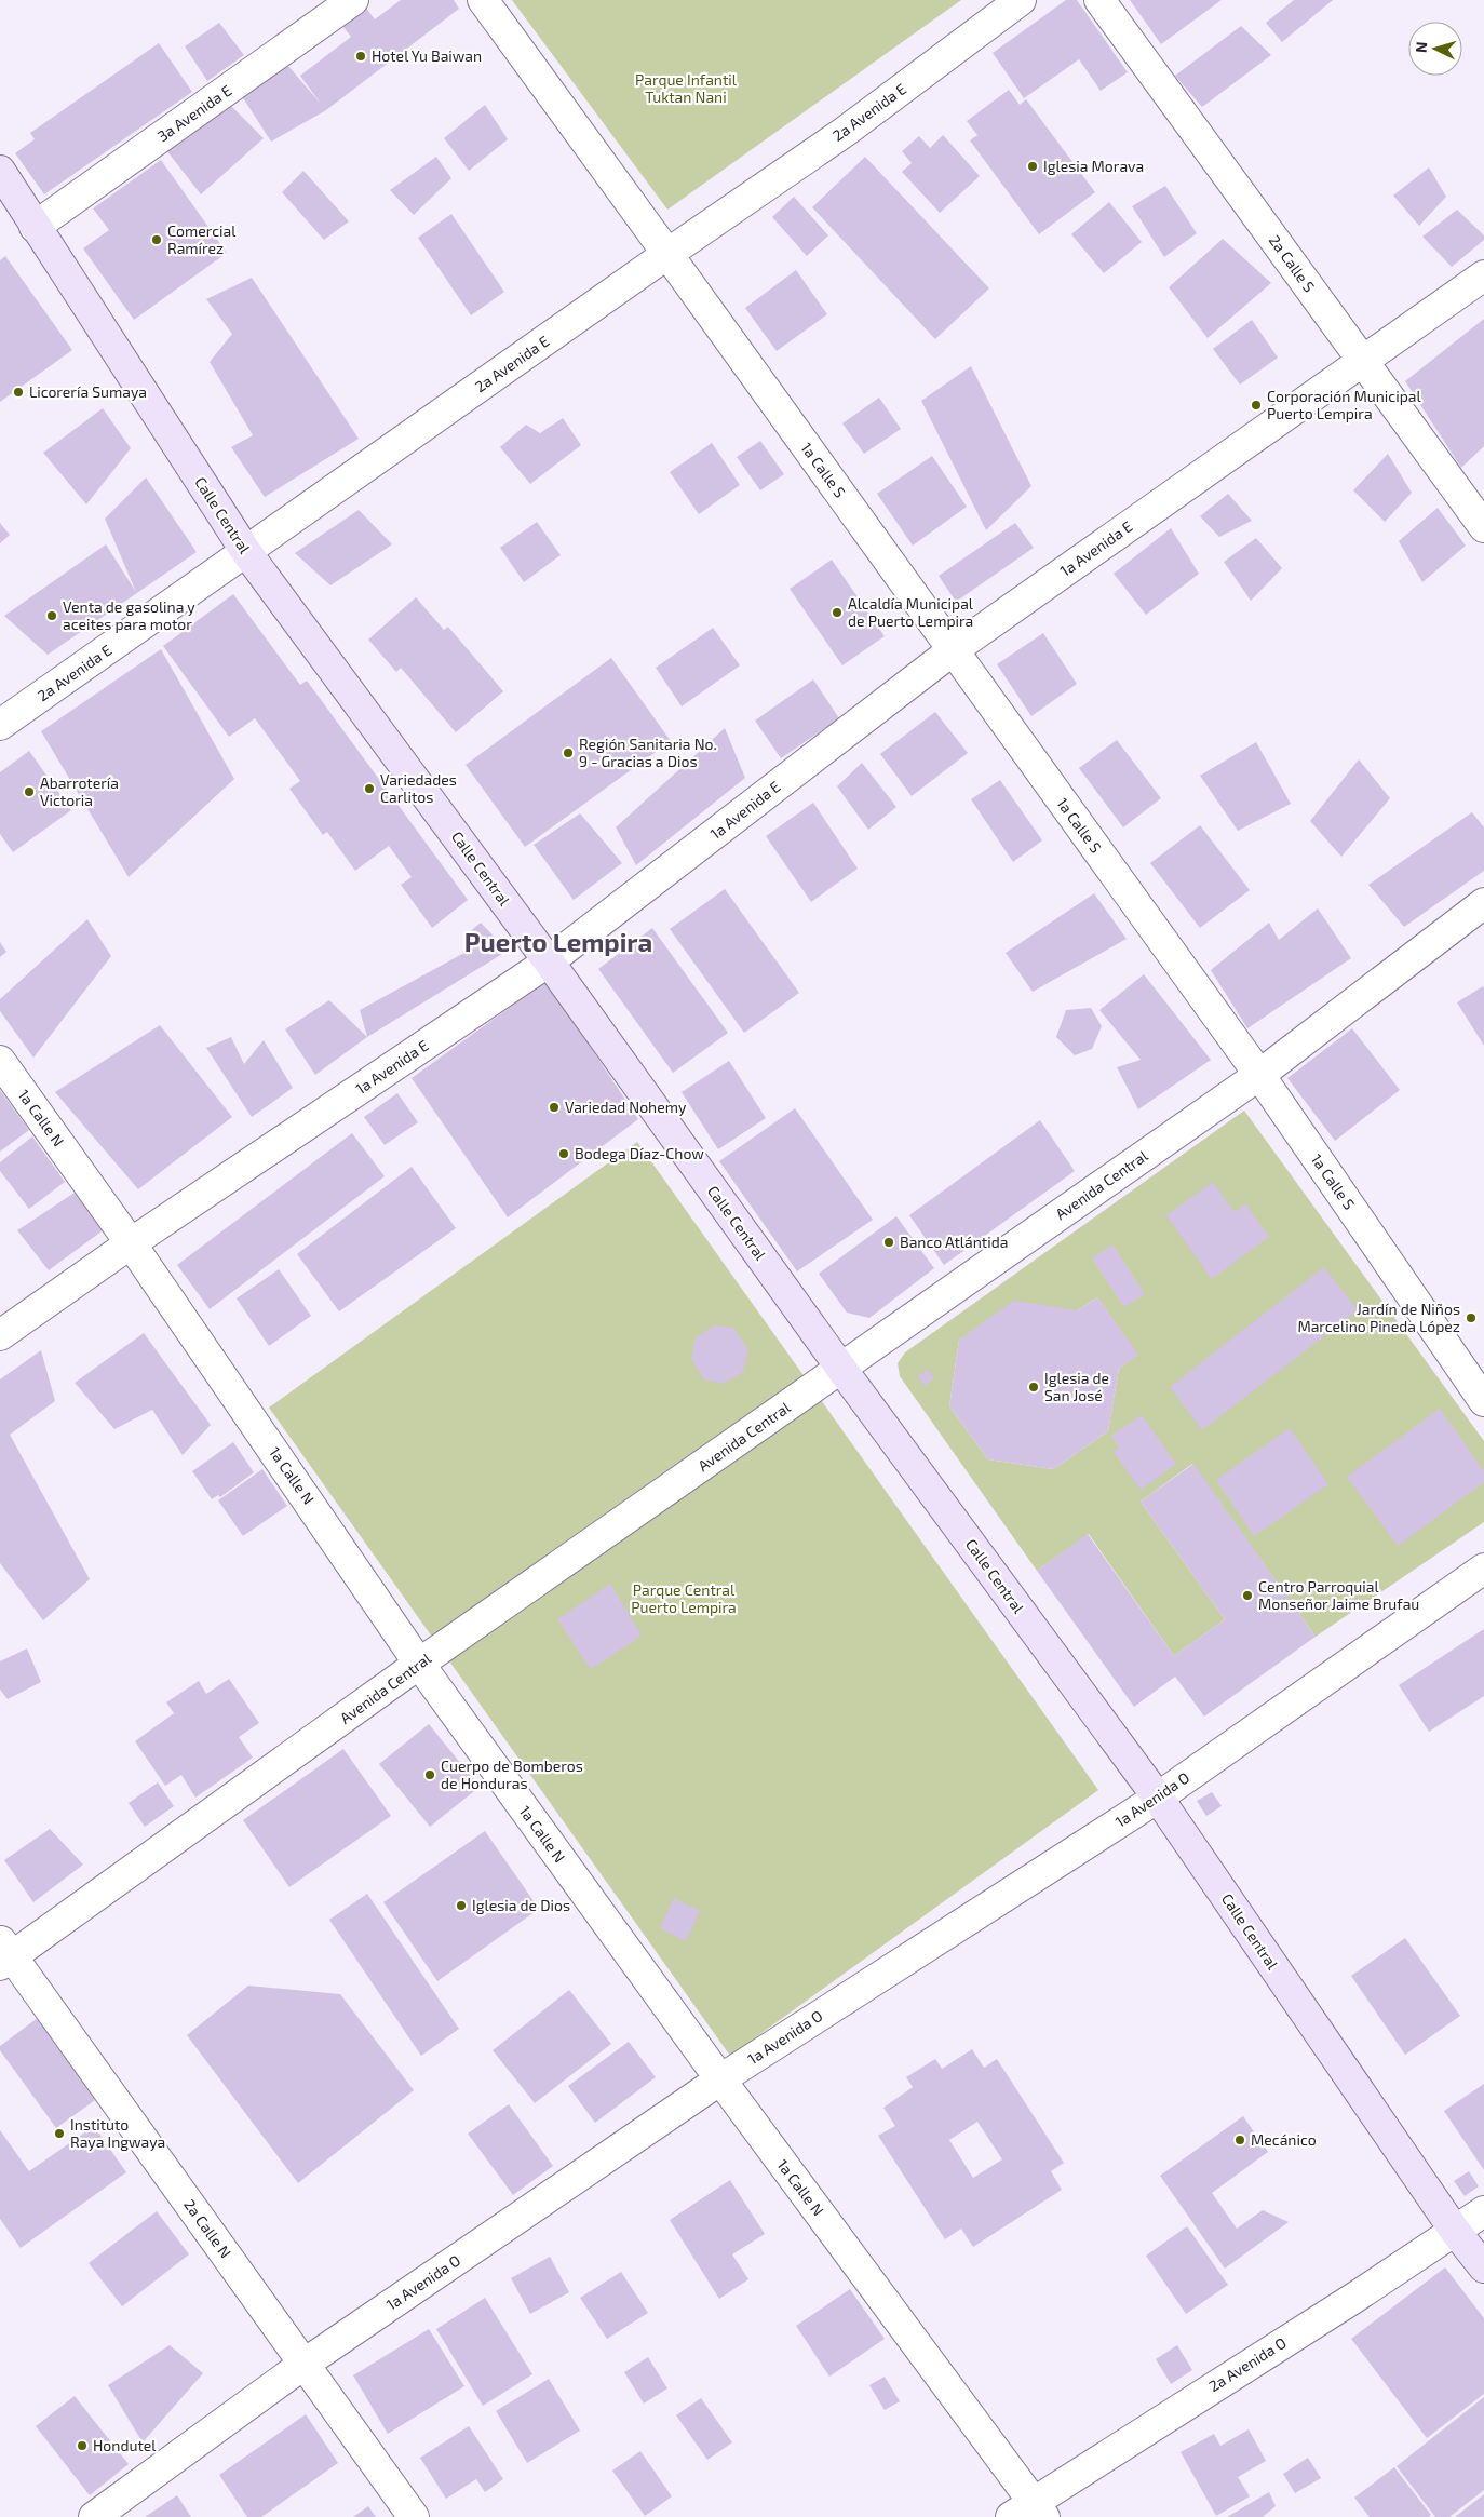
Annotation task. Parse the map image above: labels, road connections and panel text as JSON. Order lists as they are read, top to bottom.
{
  "streets": {
    "street": [
      "2a Avenida E",
      "3a Avenida E",
      "2a Calle S",
      "1a Calle S",
      "Calle Central",
      "1a Avenida E",
      "1a Calle N",
      "Avenida Central",
      "1a Avenida O",
      "2a Calle N",
      "2a Avenida O"
    ]
  },
  "crossings": [
    ["2a Avenida E", "1a Calle S"],
    ["2a Avenida E", "Calle Central"],
    ["3a Avenida E", "Calle Central"],
    ["2a Calle S", "1a Avenida E"],
    ["1a Calle S", "1a Avenida E"],
    ["1a Calle S", "Avenida Central"],
    ["Calle Central", "1a Avenida E"],
    ["Calle Central", "Avenida Central"],
    ["Calle Central", "1a Avenida O"],
    ["Calle Central", "2a Avenida O"],
    ["1a Avenida E", "1a Calle N"],
    ["1a Calle N", "Avenida Central"],
    ["1a Calle N", "1a Avenida O"],
    ["1a Calle N", "2a Avenida O"],
    ["Avenida Central", "2a Calle N"],
    ["1a Avenida O", "2a Calle N"]
  ],
  "districts": ["Puerto Lempira"],
  "parks": ["Parque Infantil Tuktan Nani", "Parque Central Puerto Lempira"],
  "places": [
    "Hotel Yu Baiwan",
    "Iglesia Morava",
    "Comercial Ramírez",
    "Licorería Sumaya",
    "Corporación Municipal Puerto Lempira",
    "Alcaldía Municipal de Puerto Lempira",
    "Venta de gasolina y aceites para motor",
    "Región Sanitaria No. 9 - Gracias a Dios",
    "Variedades Carlitos",
    "Abarrotería Victoria",
    "Variedad Nohemy",
    "Bodega Díaz-Chow",
    "Banco Atlántida",
    "Jardín de Niños Marcelino Pineda López",
    "Iglesia de San José",
    "Centro Parroquial Monseñor Jaime Brufau",
    "Cuerpo de Bomberos de Honduras",
    "Iglesia de Dios",
    "Instituto Raya Ingwaya",
    "Mecánico",
    "Hondutel"
  ],
  "north": "left"
}
